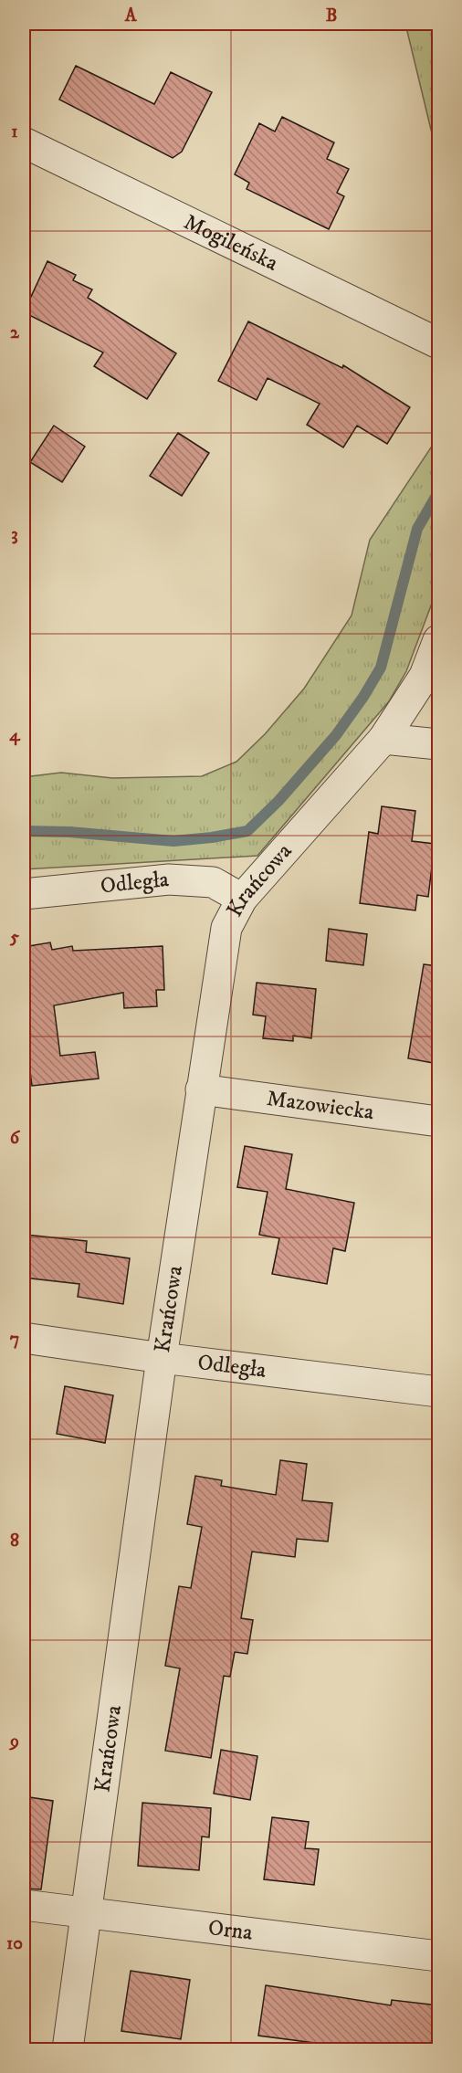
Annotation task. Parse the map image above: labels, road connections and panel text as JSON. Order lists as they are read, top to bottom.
{
  "streets": {
    "street": [
      "Mogileńska",
      "Krańcowa",
      "Odległa",
      "Mazowiecka",
      "Orna"
    ]
  },
  "crossings": [
    ["Krańcowa", "Odległa"],
    ["Krańcowa", "Mazowiecka"],
    ["Krańcowa", "Orna"]
  ],
  "grid": {
    "columns": ["A", "B"],
    "rows": [
      "1",
      "2",
      "3",
      "4",
      "5",
      "6",
      "7",
      "8",
      "9",
      "10"
    ]
  }
}
